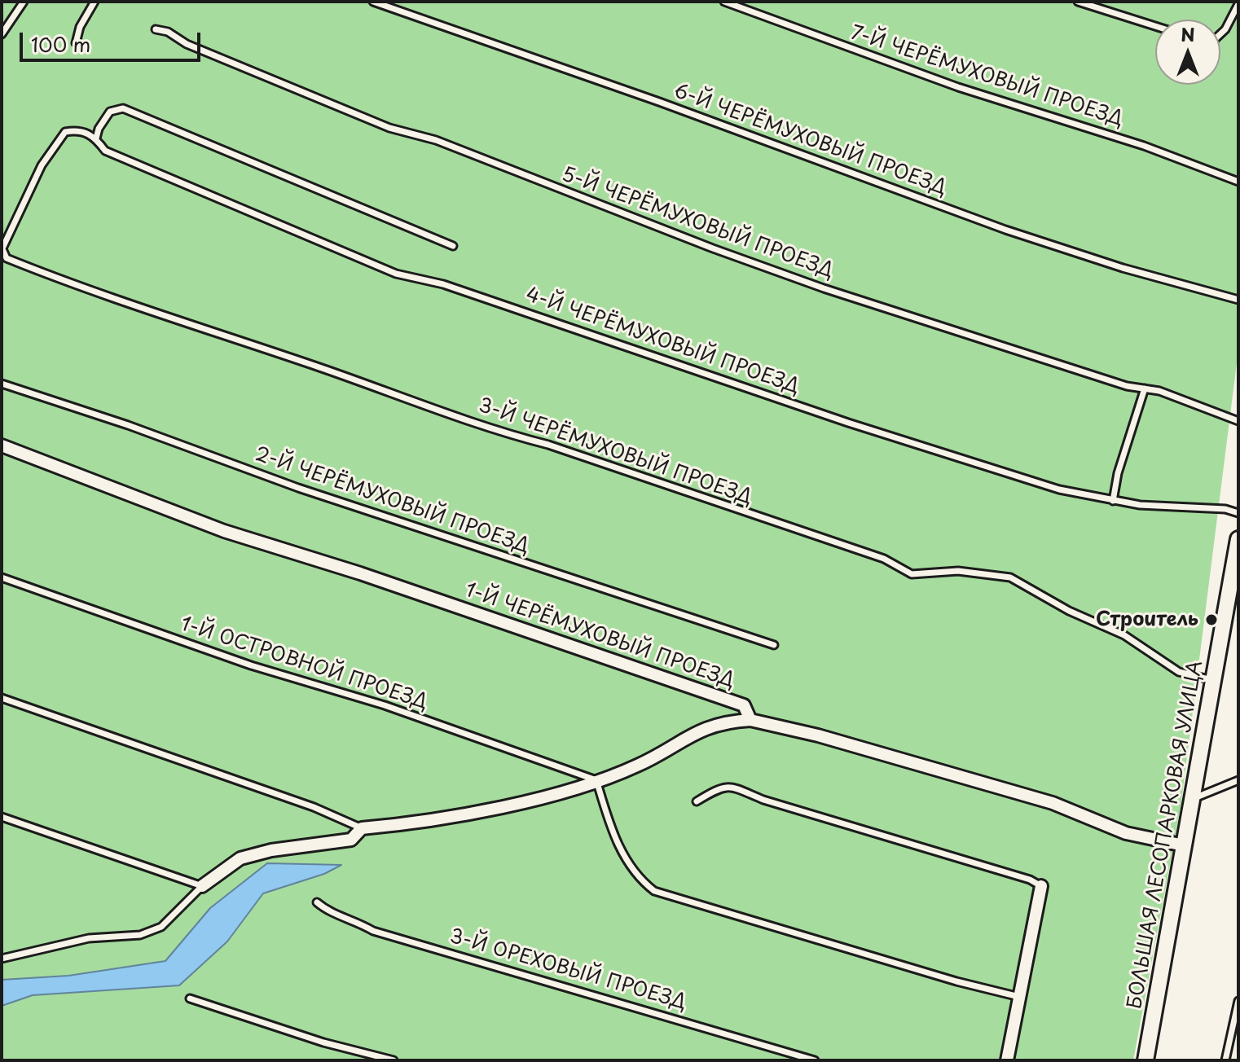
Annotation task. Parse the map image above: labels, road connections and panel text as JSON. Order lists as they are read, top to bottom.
{
  "streets": {
    "main road": ["БОЛЬШАЯ ЛЕСОПАРКОВАЯ УЛИЦА"],
    "street": ["1-Й ЧЕРЁМУХОВЫЙ ПРОЕЗД"],
    "lane": [
      "7-Й ЧЕРЁМУХОВЫЙ ПРОЕЗД",
      "6-Й ЧЕРЁМУХОВЫЙ ПРОЕЗД",
      "5-Й ЧЕРЁМУХОВЫЙ ПРОЕЗД",
      "4-Й ЧЕРЁМУХОВЫЙ ПРОЕЗД",
      "3-Й ЧЕРЁМУХОВЫЙ ПРОЕЗД",
      "2-Й ЧЕРЁМУХОВЫЙ ПРОЕЗД",
      "1-Й ОСТРОВНОЙ ПРОЕЗД",
      "3-Й ОРЕХОВЫЙ ПРОЕЗД"
    ]
  },
  "crossings": [
    ["3-Й ЧЕРЁМУХОВЫЙ ПРОЕЗД", "БОЛЬШАЯ ЛЕСОПАРКОВАЯ УЛИЦА"],
    ["1-Й ЧЕРЁМУХОВЫЙ ПРОЕЗД", "БОЛЬШАЯ ЛЕСОПАРКОВАЯ УЛИЦА"]
  ],
  "places": ["Строитель"],
  "scale_bar": "100 m",
  "north": "top"
}
